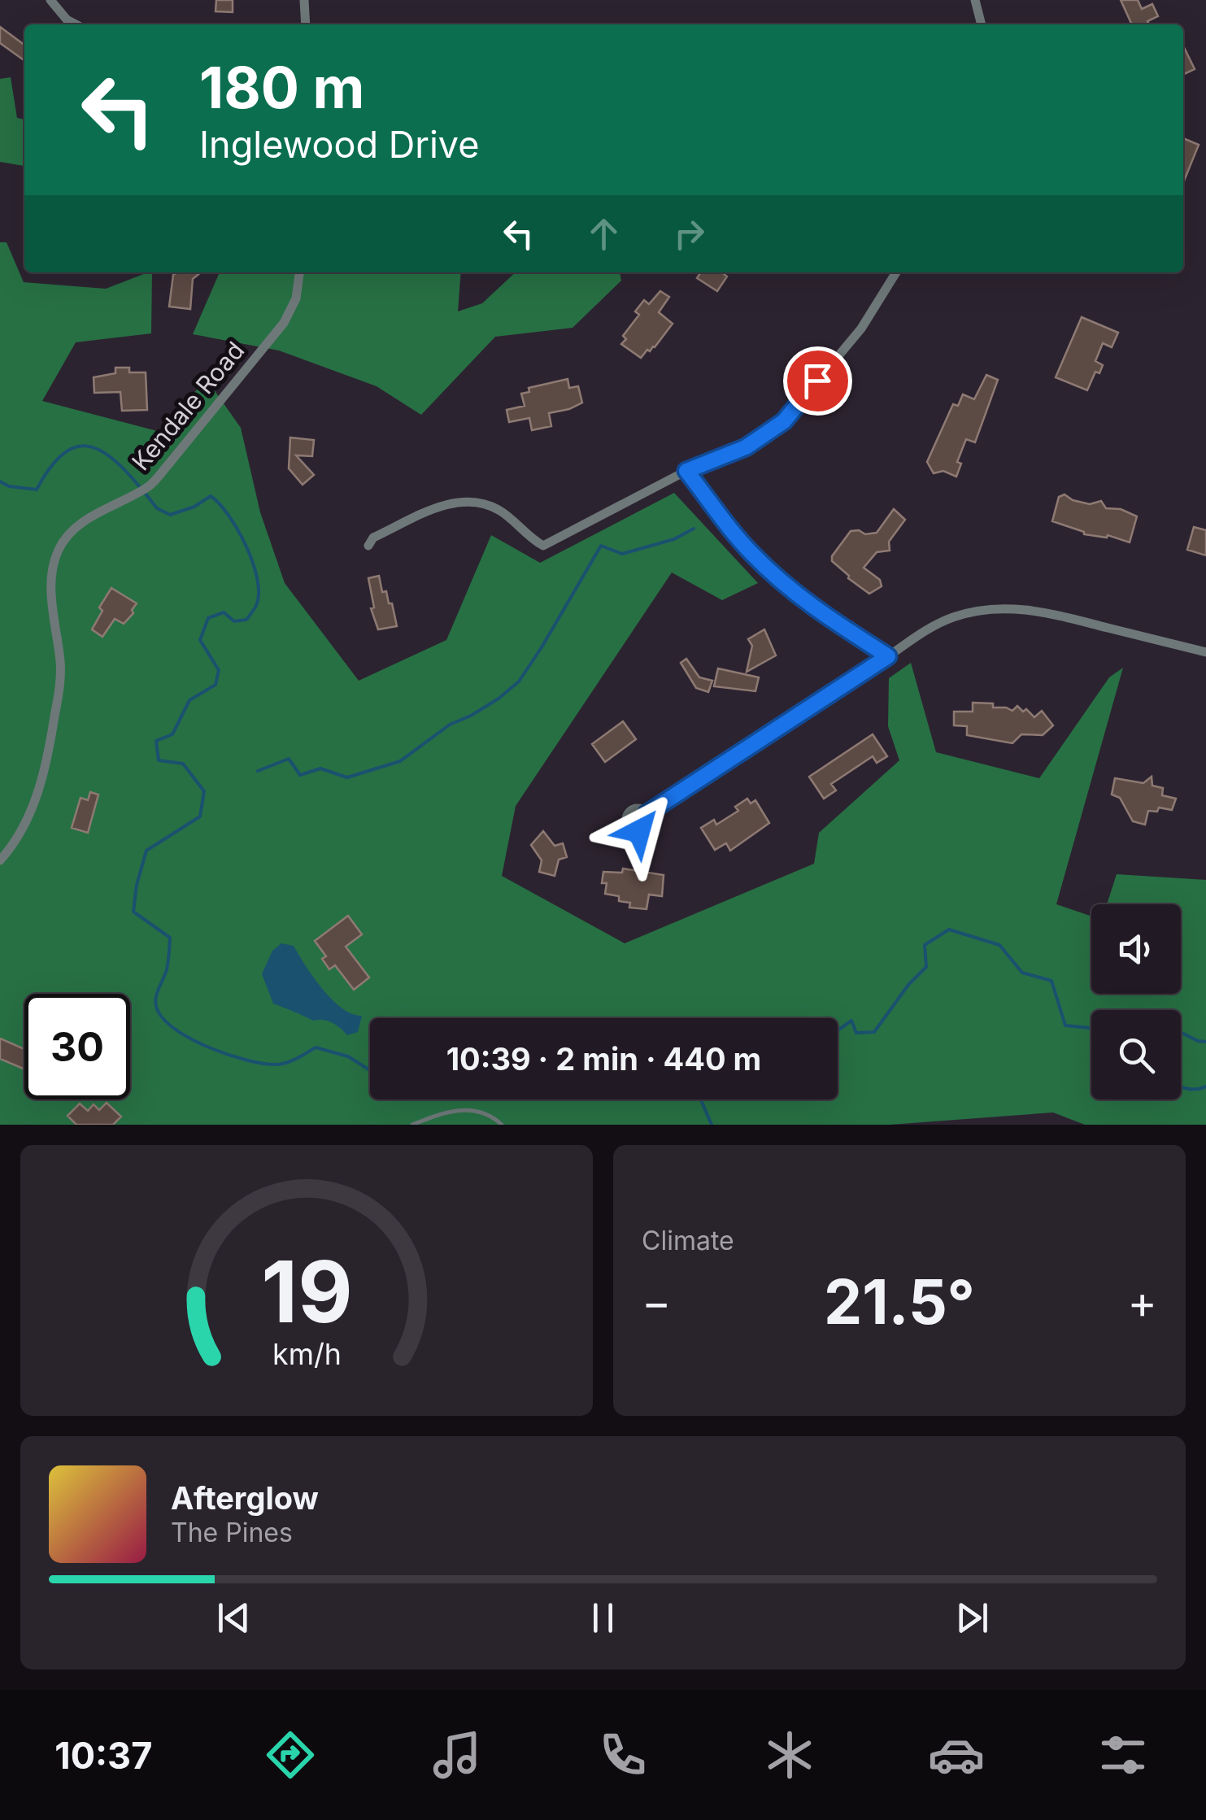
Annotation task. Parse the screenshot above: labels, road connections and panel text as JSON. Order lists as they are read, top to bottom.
{
  "streets": {
    "street": ["Kendale Road"]
  },
  "page": {
    "turn": ["180 m", "Inglewood Drive"],
    "limit": "30",
    "trip": "10:39 · 2 min · 440 m",
    "tile": "Climate",
    "heat": ["−", "21.5°", "+"],
    "song": ["Afterglow", "The Pines"],
    "tabs": "10:37",
    "gauge": ["19", "km/h"]
  }
}
